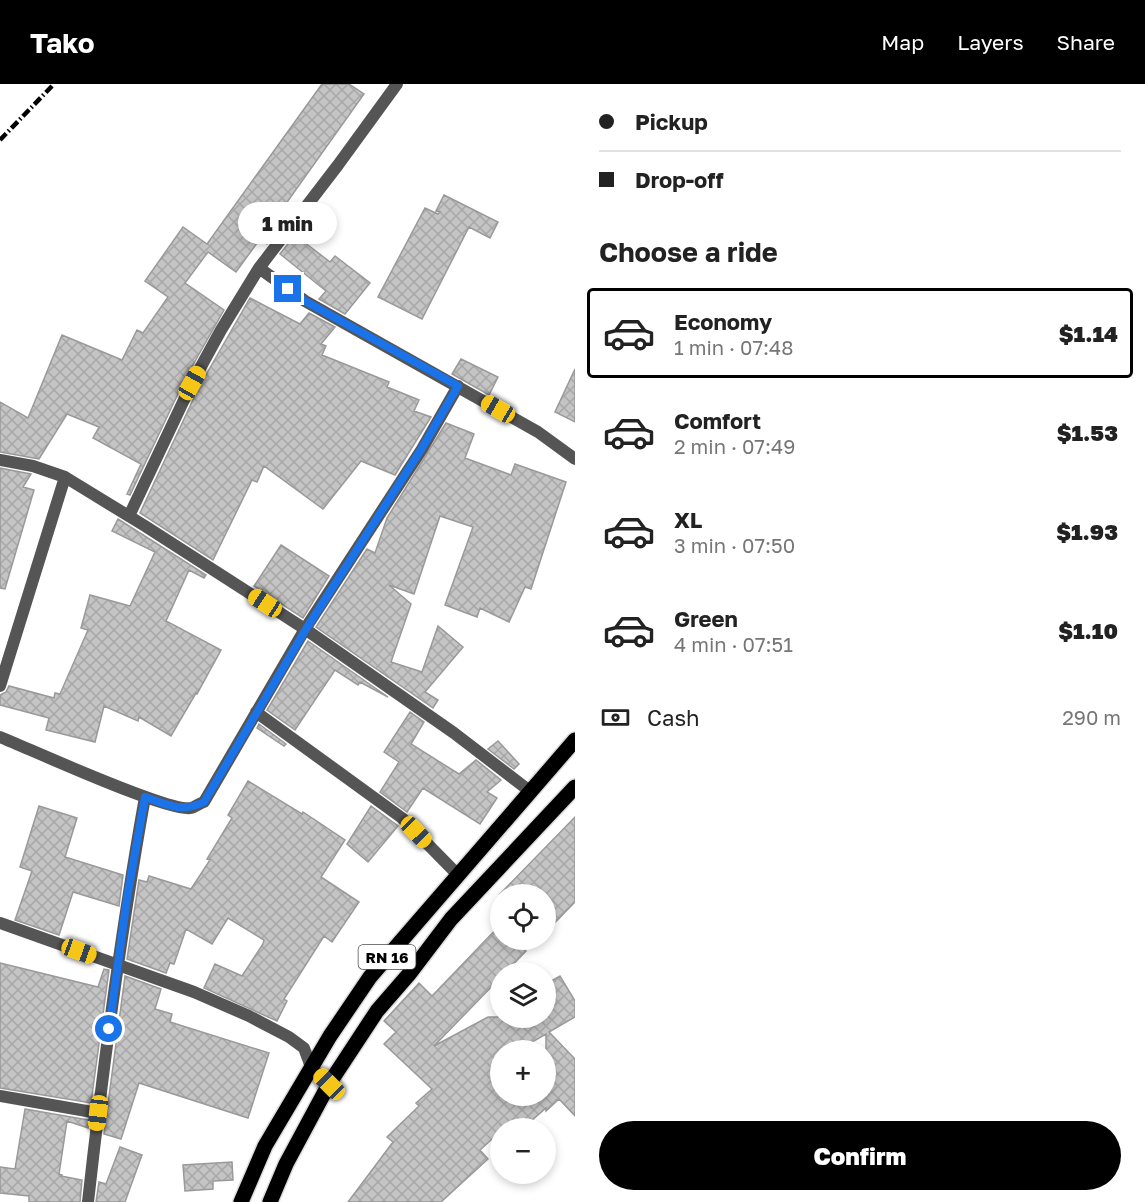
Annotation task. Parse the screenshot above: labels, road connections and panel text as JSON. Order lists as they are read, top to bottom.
{
  "streets": {
    "main road": ["RN 16"]
  },
  "page": {
    "header": "Tako",
    "nav": ["Map", "Layers", "Share"],
    "banner": ["Pickup", "Drop-off"],
    "bubble": "1 min",
    "heading": "Choose a ride",
    "list": [
      {
        "name": "Economy",
        "note": "1 min · 07:48",
        "value": "$1.14"
      },
      {
        "name": "Comfort",
        "note": "2 min · 07:49",
        "value": "$1.53"
      },
      {
        "name": "XL",
        "note": "3 min · 07:50",
        "value": "$1.93"
      },
      {
        "name": "Green",
        "note": "4 min · 07:51",
        "value": "$1.10"
      }
    ],
    "pay": ["Cash", "290 m"],
    "map_buttons": ["+", "−"],
    "buttons": "Confirm"
  }
}
